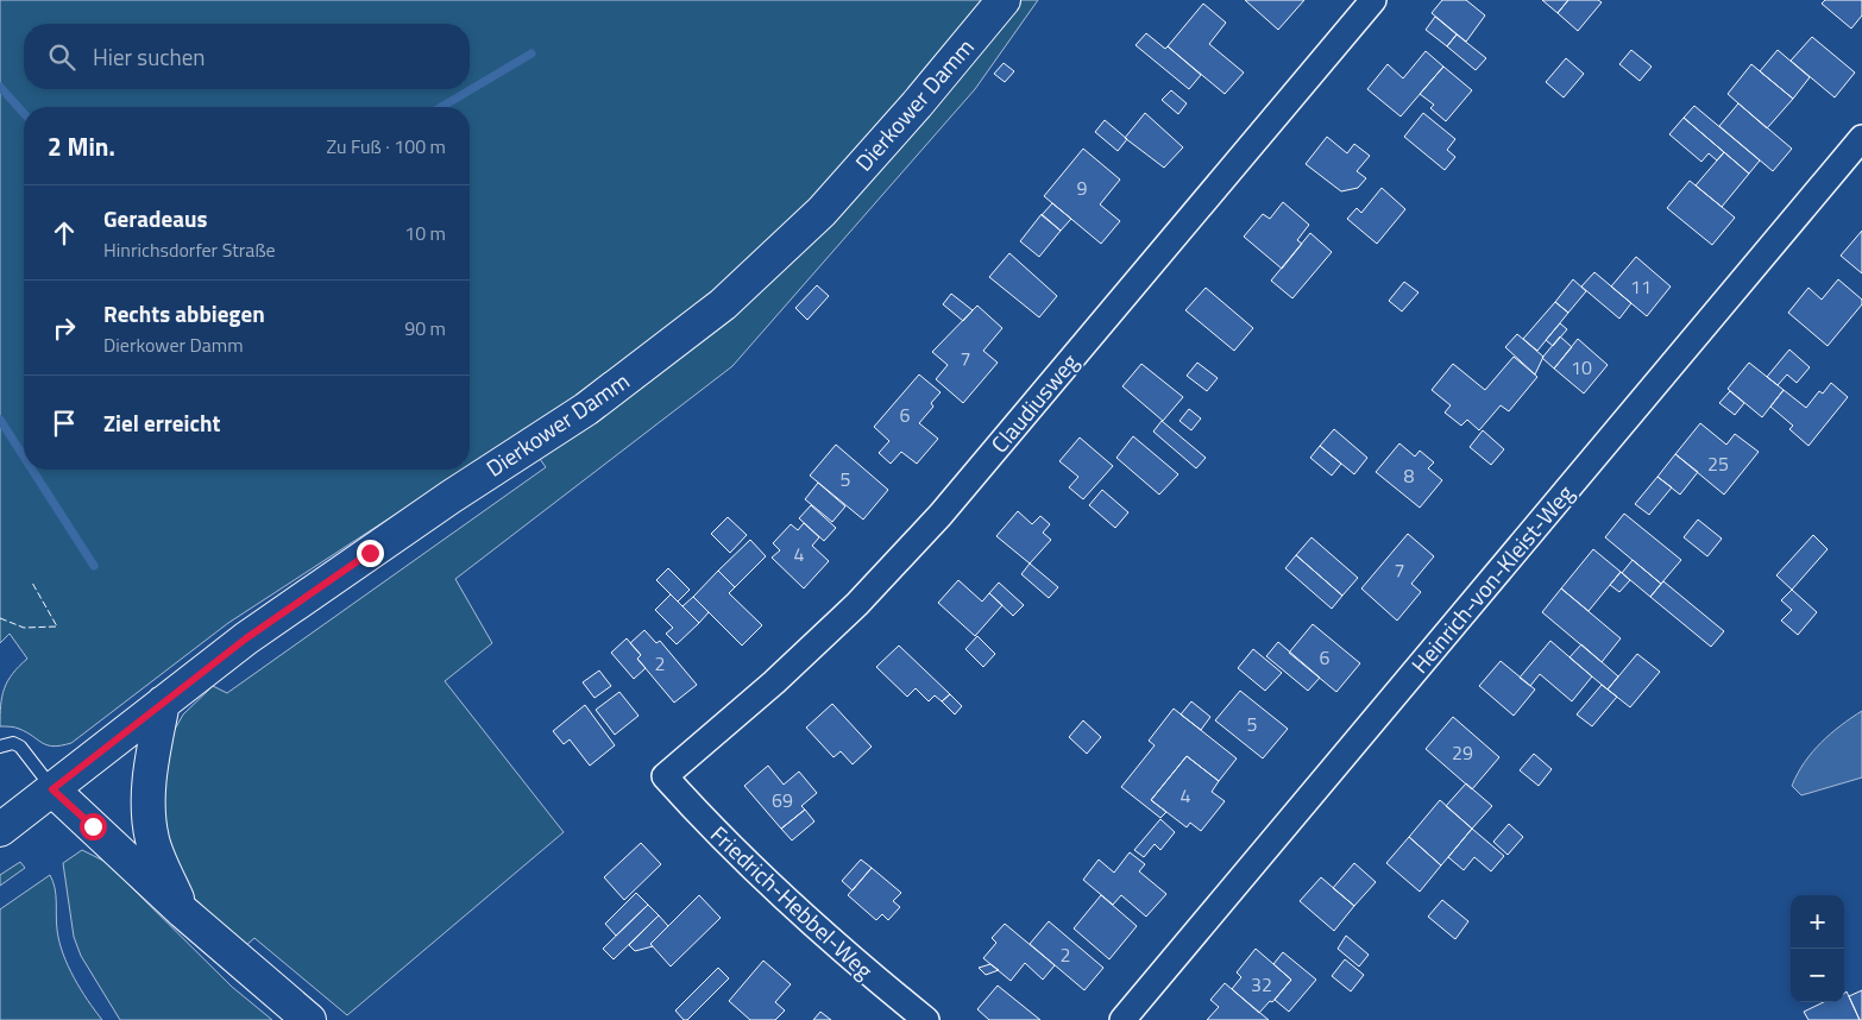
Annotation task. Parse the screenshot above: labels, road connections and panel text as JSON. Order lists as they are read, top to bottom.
{
  "streets": {
    "street": [
      "Dierkower Damm",
      "Claudiusweg",
      "Heinrich-von-Kleist-Weg",
      "Friedrich-Hebbel-Weg"
    ]
  },
  "crossings": [
    ["Claudiusweg", "Friedrich-Hebbel-Weg"]
  ],
  "house_numbers": [
    "9",
    "11",
    "7",
    "10",
    "6",
    "25",
    "8",
    "5",
    "4",
    "7",
    "6",
    "2",
    "5",
    "29",
    "4",
    "69",
    "2",
    "32"
  ],
  "page": {
    "search": "Hier suchen",
    "heading": ["2 Min.", "Zu Fuß · 100 m"],
    "list": [
      ["Geradeaus", "Hinrichsdorfer Straße", "10 m"],
      ["Rechts abbiegen", "Dierkower Damm", "90 m"],
      "Ziel erreicht"
    ],
    "map_buttons": ["+", "−"]
  }
}
